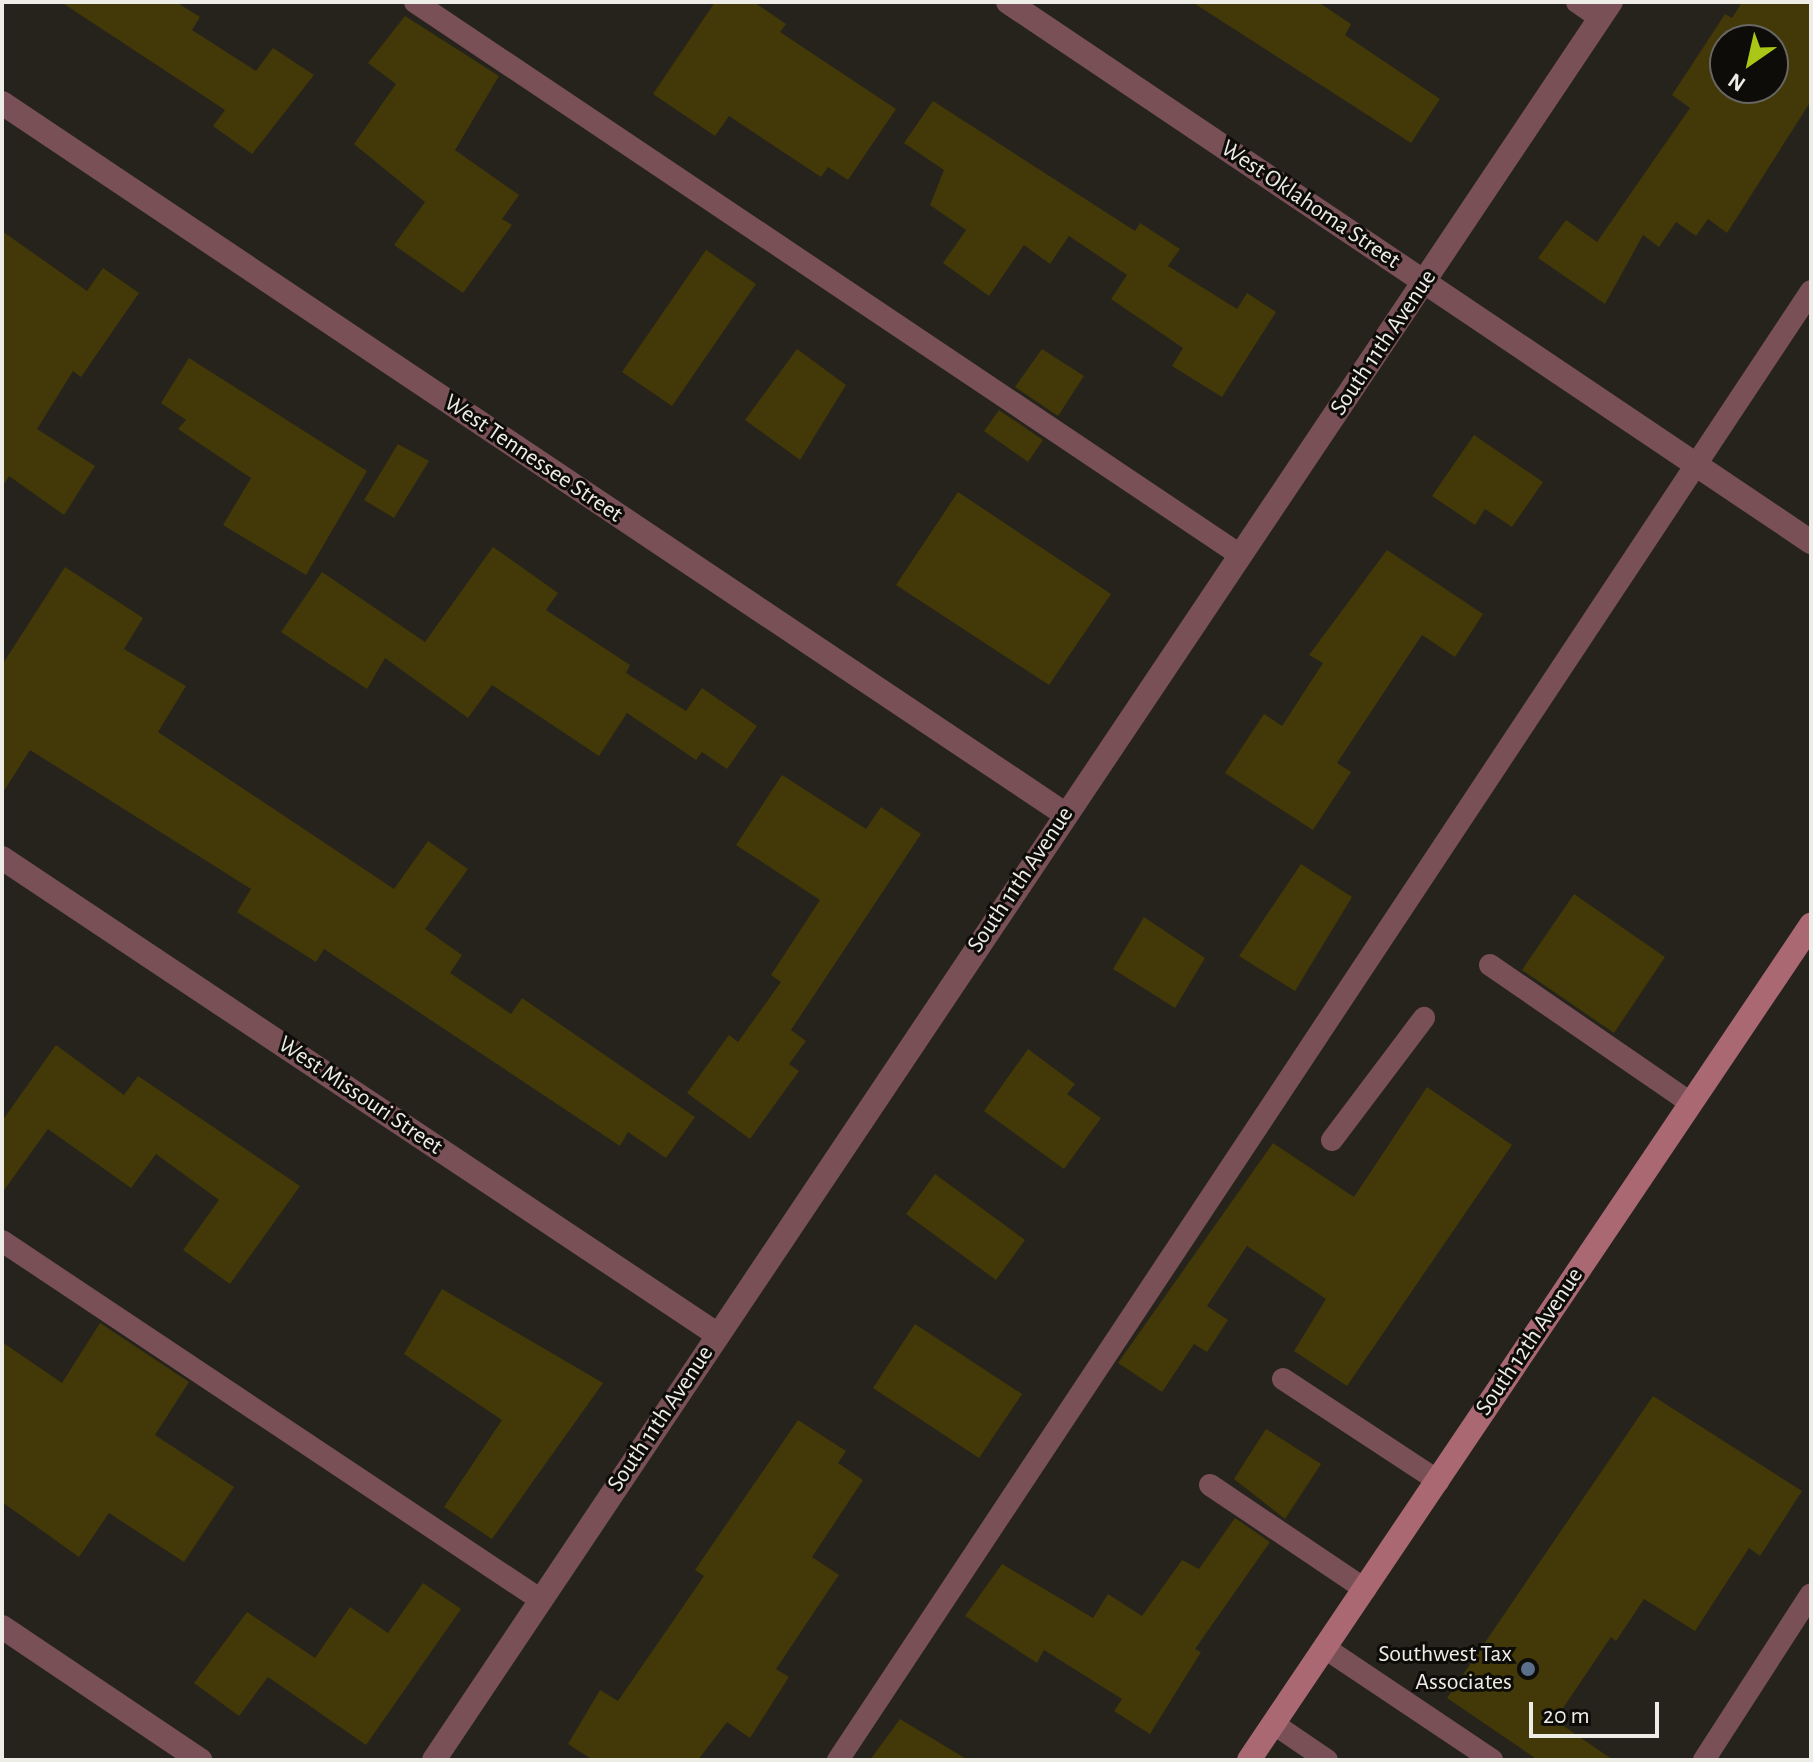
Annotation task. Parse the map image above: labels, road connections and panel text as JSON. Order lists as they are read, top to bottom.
{
  "streets": {
    "main road": ["South 12th Avenue"],
    "street": [
      "West Oklahoma Street",
      "South 11th Avenue",
      "West Tennessee Street",
      "West Missouri Street"
    ]
  },
  "crossings": [
    ["West Oklahoma Street", "South 11th Avenue"],
    ["South 11th Avenue", "West Tennessee Street"],
    ["South 11th Avenue", "West Missouri Street"]
  ],
  "places": ["Southwest Tax Associates"],
  "scale_bar": "20 m",
  "north": "bottom left"
}
